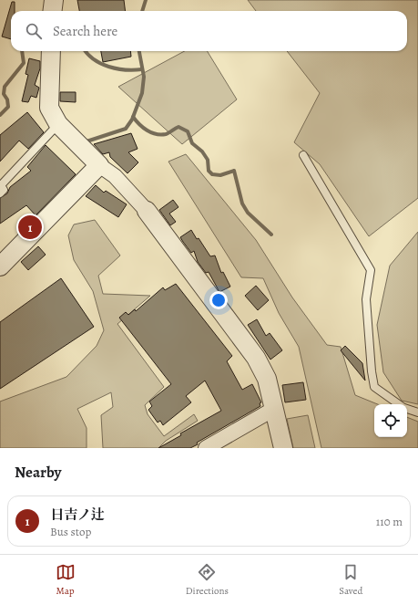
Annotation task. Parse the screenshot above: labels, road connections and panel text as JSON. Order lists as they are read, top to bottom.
{
  "page": {
    "search": "Search here",
    "pins": "1",
    "heading": "Nearby",
    "list": [
      {
        "mark": "1",
        "name": "日吉ノ辻",
        "note": "Bus stop",
        "value": "110 m"
      }
    ],
    "nav": ["Map", "Directions", "Saved"]
  }
}
